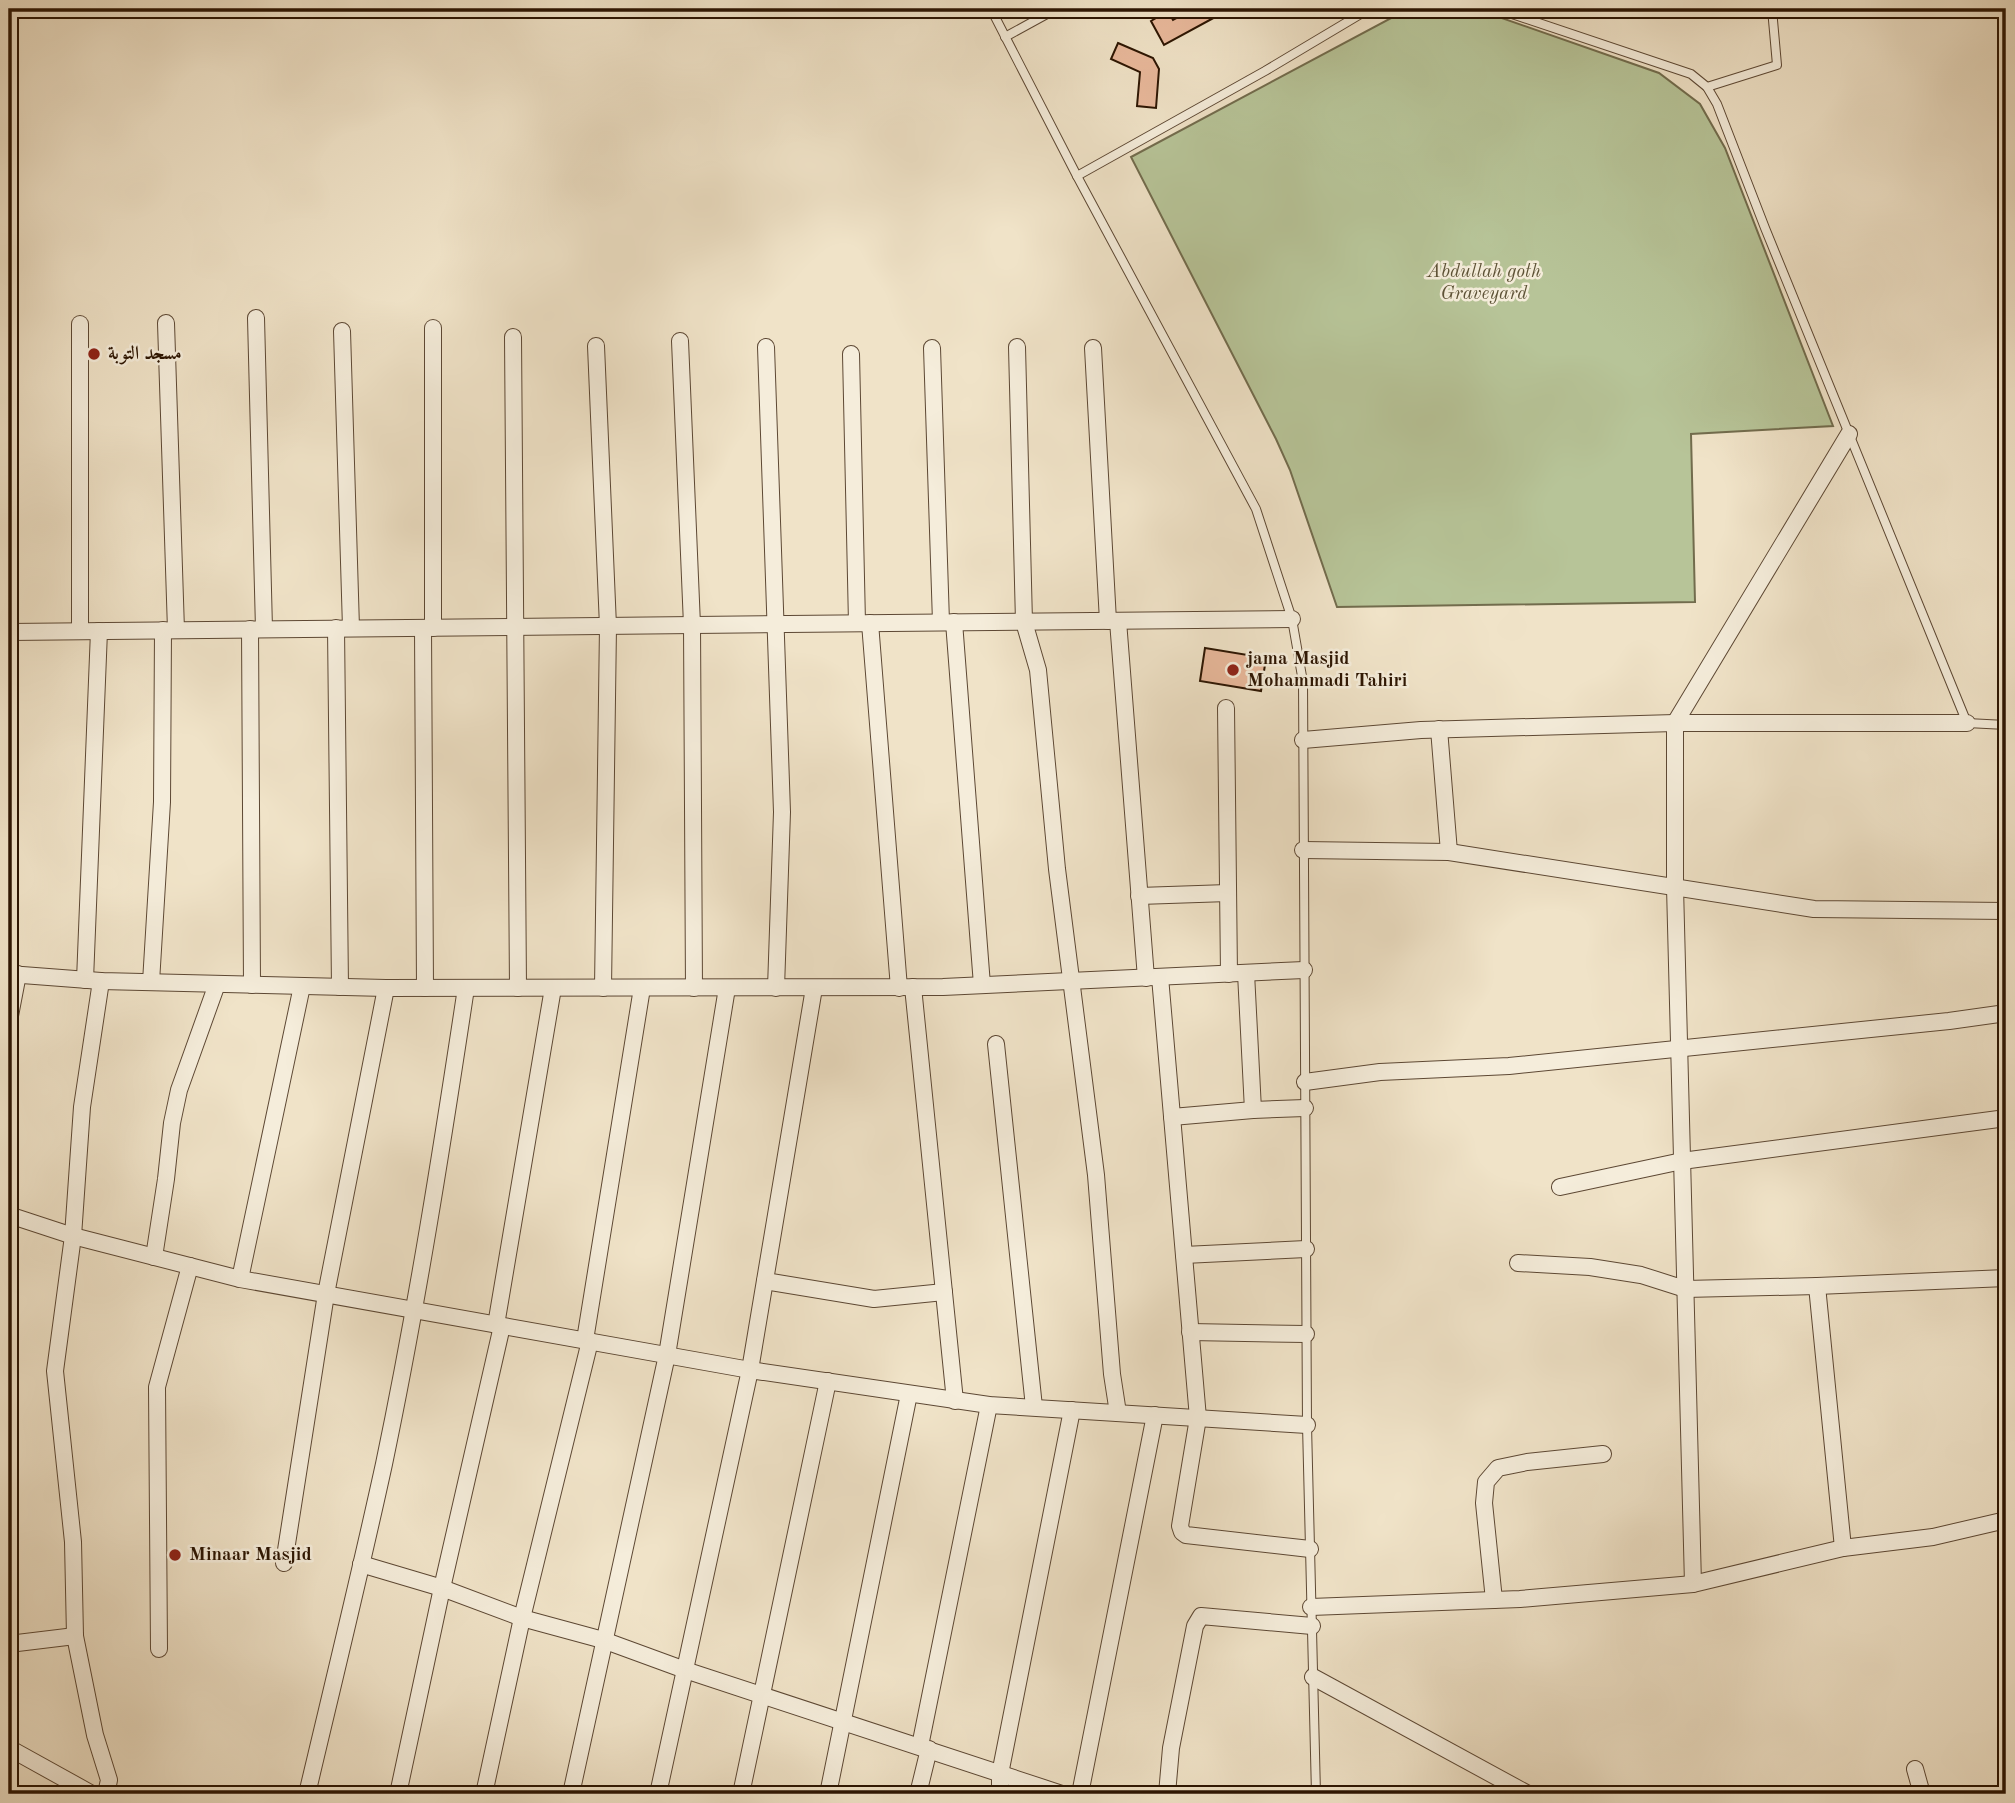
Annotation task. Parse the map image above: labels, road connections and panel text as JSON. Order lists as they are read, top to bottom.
{
  "parks": ["Abdullah goth Graveyard"],
  "places": ["مسجد التوبة", "jama Masjid Mohammadi Tahiri", "Minaar Masjid"]
}
